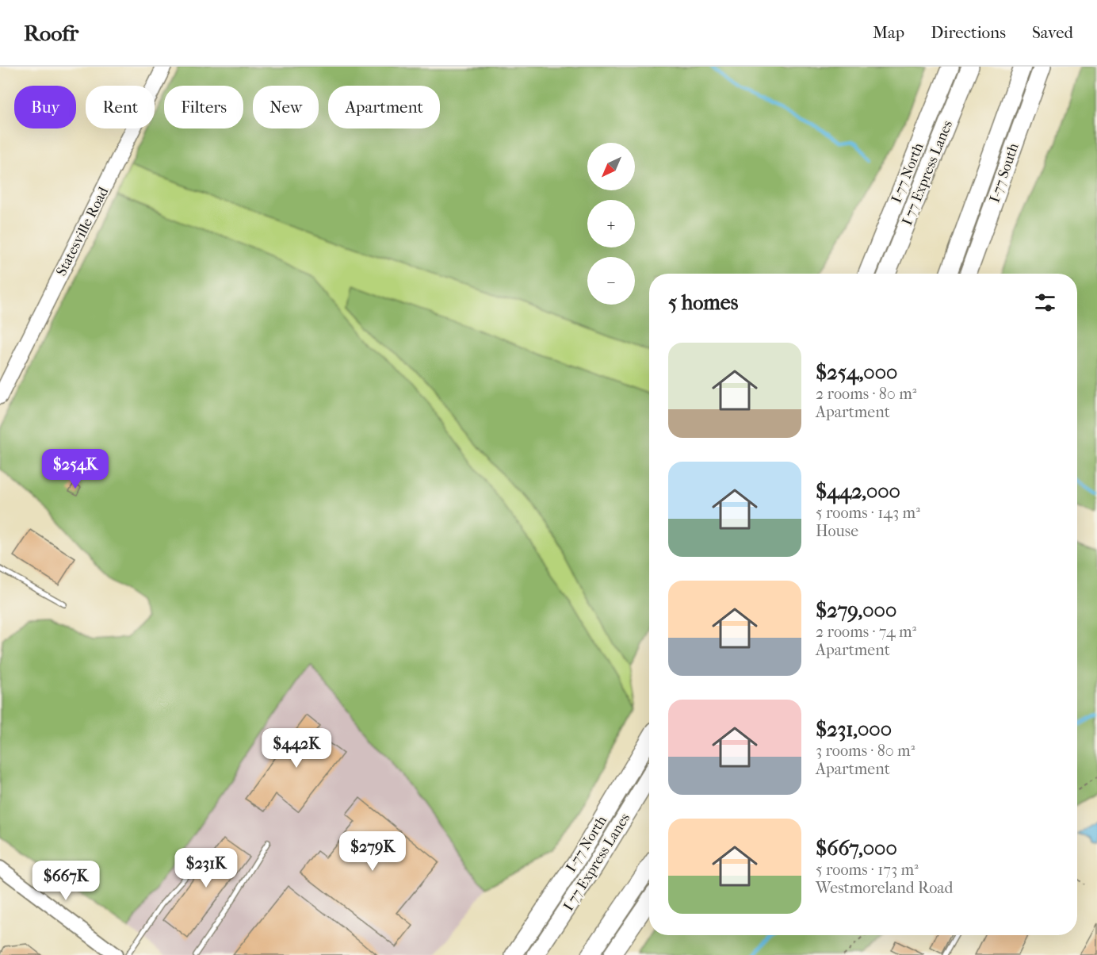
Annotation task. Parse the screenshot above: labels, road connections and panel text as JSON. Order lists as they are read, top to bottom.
{
  "streets": {
    "highway": ["I-77 North", "I 77 Express Lanes", "I-77 South"],
    "main road": ["Statesville Road"]
  },
  "north": "bottom left",
  "page": {
    "header": "Roofr",
    "nav": ["Map", "Directions", "Saved"],
    "chip": [
      "Buy",
      "Rent",
      "Filters",
      "New",
      "Apartment"
    ],
    "map_buttons": ["+", "−"],
    "heading": "5 homes",
    "list": [
      {
        "name": "$254,000",
        "note": "2 rooms · 80 m² · Apartment"
      },
      {
        "name": "$442,000",
        "note": "5 rooms · 143 m² · House"
      },
      {
        "name": "$279,000",
        "note": "2 rooms · 74 m² · Apartment"
      },
      {
        "name": "$231,000",
        "note": "3 rooms · 80 m² · Apartment"
      },
      {
        "name": "$667,000",
        "note": "5 rooms · 173 m² · Westmoreland Road"
      }
    ],
    "price": [
      "$254K",
      "$442K",
      "$279K",
      "$231K",
      "$667K"
    ]
  }
}
